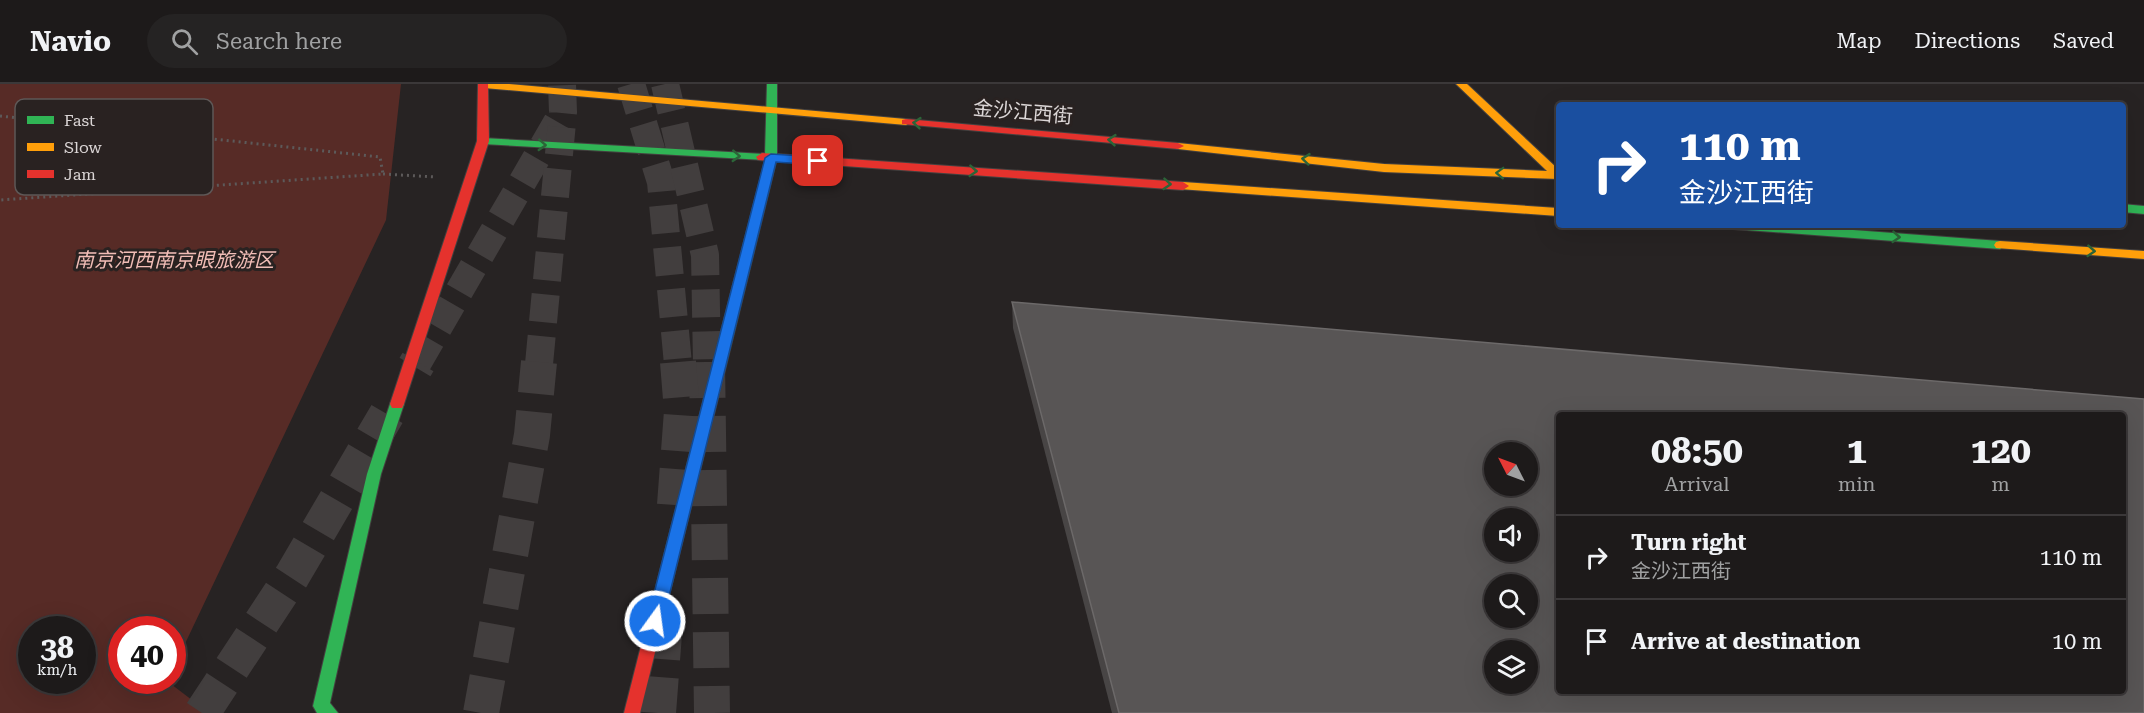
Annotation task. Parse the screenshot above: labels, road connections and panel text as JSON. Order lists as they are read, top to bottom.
{
  "streets": {
    "street": ["金沙江西街"]
  },
  "parks": ["南京河西南京眼旅游区"],
  "legend": ["Fast", "Slow", "Jam"],
  "north": "top left",
  "page": {
    "header": "Navio",
    "search": "Search here",
    "nav": ["Map", "Directions", "Saved"],
    "turn": ["110 m", "金沙江西街"],
    "eta": [
      "08:50",
      "Arrival",
      "1",
      "min",
      "120",
      "m"
    ],
    "list": [
      {
        "name": "Turn right",
        "note": "金沙江西街",
        "value": "110 m"
      },
      {
        "name": "Arrive at destination",
        "value": "10 m"
      }
    ],
    "speed": "38 km/h",
    "limit": "40"
  }
}
